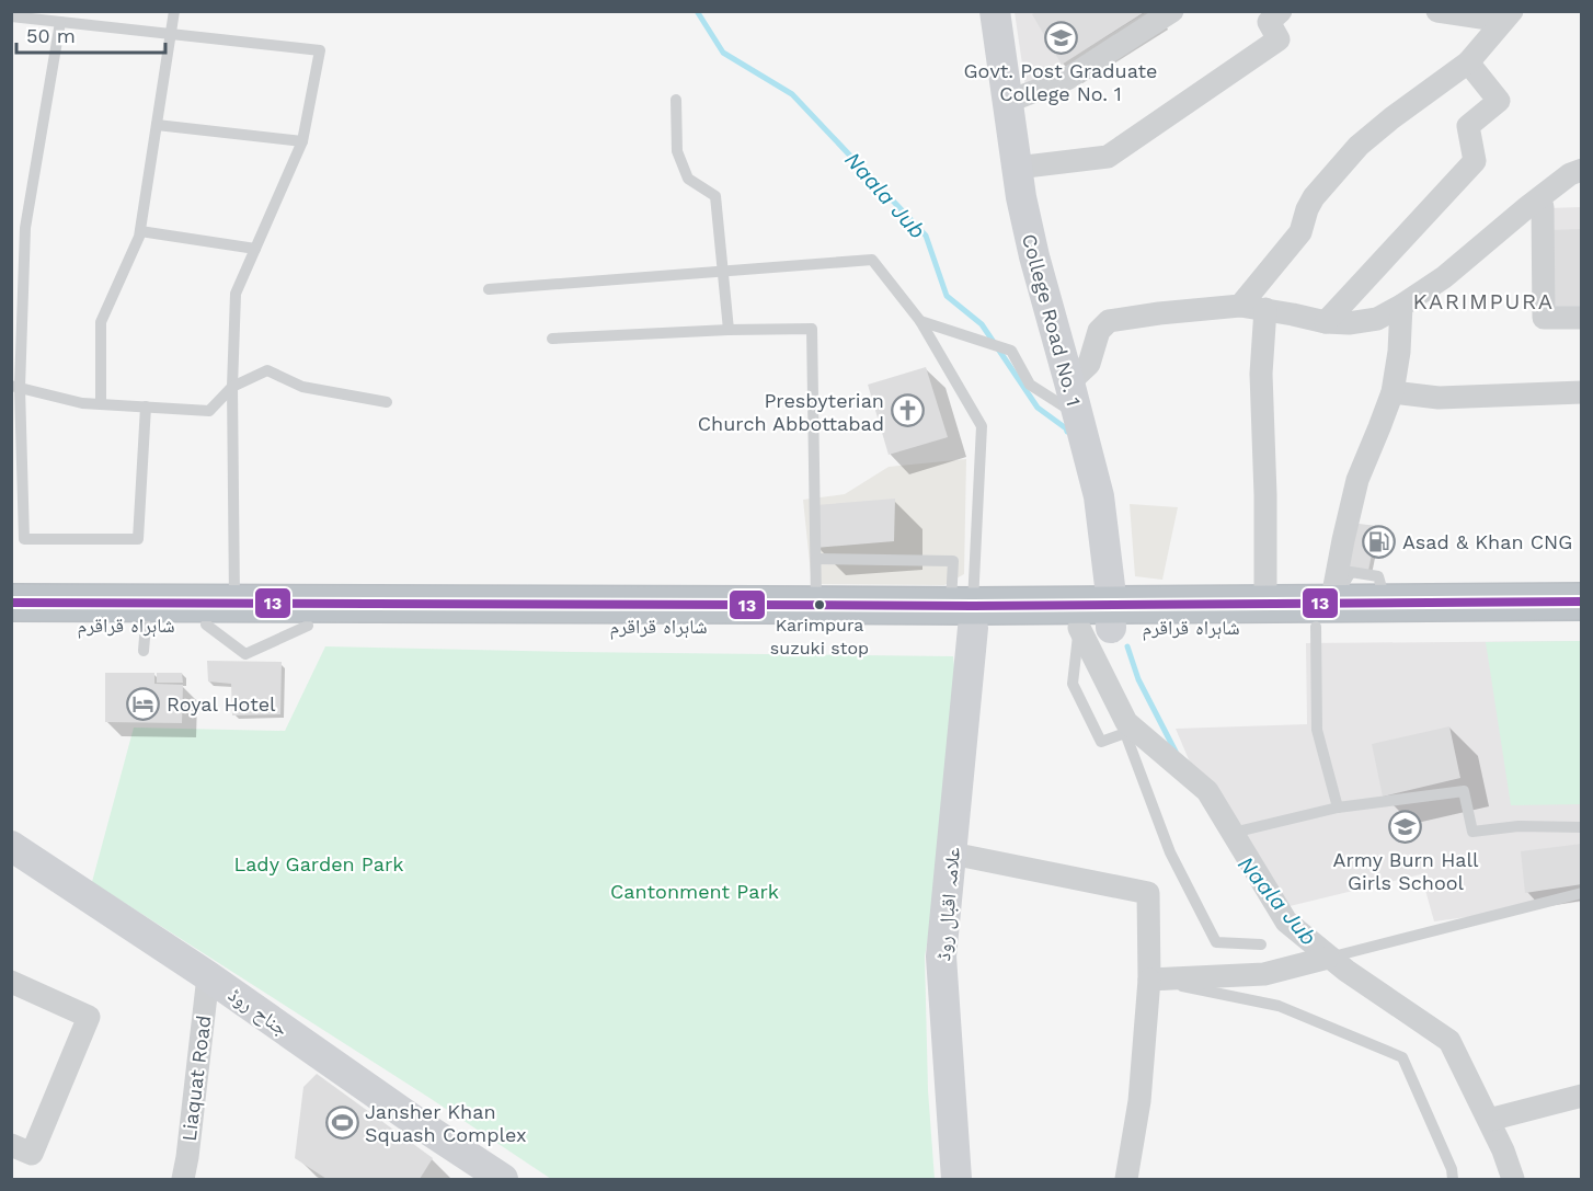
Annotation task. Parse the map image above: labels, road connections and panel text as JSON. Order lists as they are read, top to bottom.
{
  "streets": {
    "highway": ["شاہراہ قراقرم"],
    "main road": ["College Road No. 1", "علامہ اقبال روڈ", "جناح روڈ"],
    "street": ["Liaquat Road"]
  },
  "crossings": [
    ["College Road No. 1", "شاہراہ قراقرم"],
    ["شاہراہ قراقرم", "علامہ اقبال روڈ"],
    ["جناح روڈ", "Liaquat Road"]
  ],
  "districts": ["KARIMPURA"],
  "water": ["Naala Jub"],
  "parks": ["Lady Garden Park", "Cantonment Park"],
  "places": {
    "school or university": ["Govt. Post Graduate College No. 1", "Army Burn Hall Girls School"],
    "church": ["Presbyterian Church Abbottabad"],
    "fuel station": ["Asad & Khan CNG"],
    "other": ["Karimpura suzuki stop"],
    "hotel": ["Royal Hotel"],
    "sports": ["Jansher Khan Squash Complex"]
  },
  "lines": ["transit line 13"],
  "scale_bar": "50 m"
}
